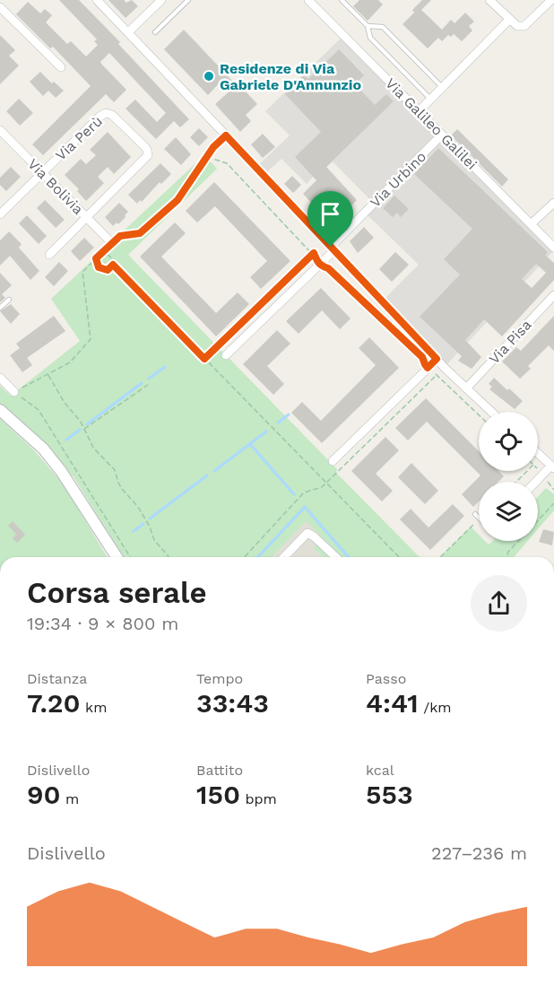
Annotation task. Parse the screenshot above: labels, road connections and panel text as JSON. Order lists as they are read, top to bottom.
{
  "streets": {
    "street": [
      "Via Galileo Galilei",
      "Via Perù",
      "Via Urbino",
      "Via Bolivia",
      "Via Pisa"
    ]
  },
  "crossings": [
    ["Via Galileo Galilei", "Via Urbino"],
    ["Via Perù", "Via Bolivia"]
  ],
  "places": ["Residenze di Via Gabriele D'Annunzio"],
  "page": {
    "heading": ["Corsa serale", "19:34 · 9 × 800 m"],
    "stats": [
      ["Distanza", "7.20 km"],
      ["Tempo", "33:43"],
      ["Passo", "4:41 /km"],
      ["Dislivello", "90 m"],
      ["Battito", "150 bpm"],
      ["kcal", "553"]
    ],
    "chart": ["Dislivello", "227–236 m"]
  }
}
